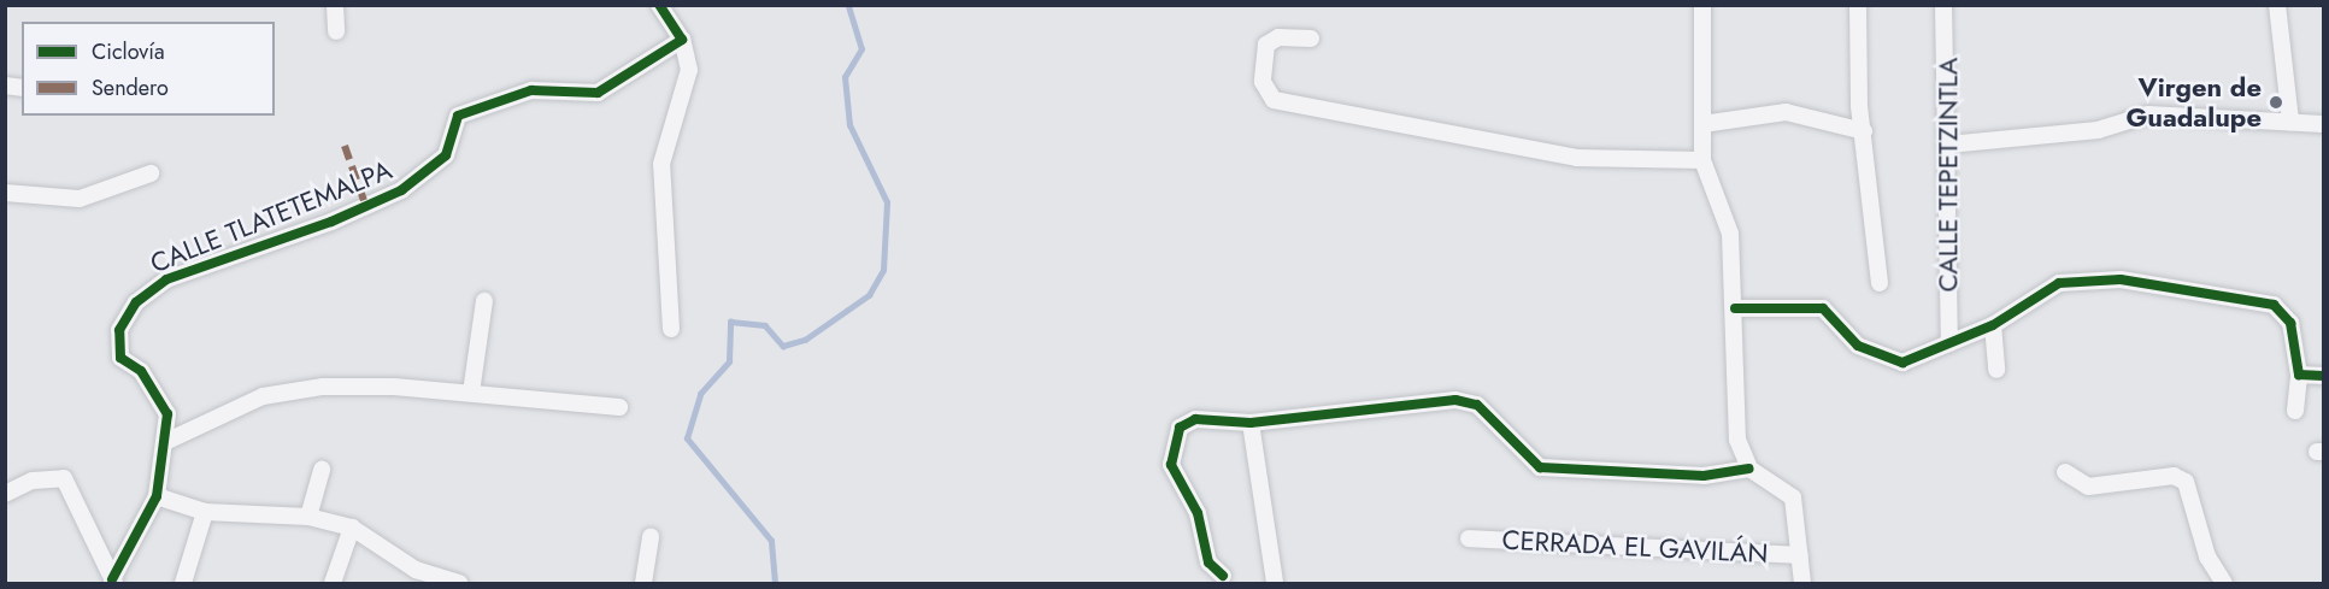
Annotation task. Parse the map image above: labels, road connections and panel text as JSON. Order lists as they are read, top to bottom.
{
  "streets": {
    "street": ["CALLE TEPETZINTLA", "CALLE TLATETEMALPA", "CERRADA EL GAVILÁN"]
  },
  "places": ["Virgen de Guadalupe"],
  "legend": ["Ciclovía", "Sendero"]
}
